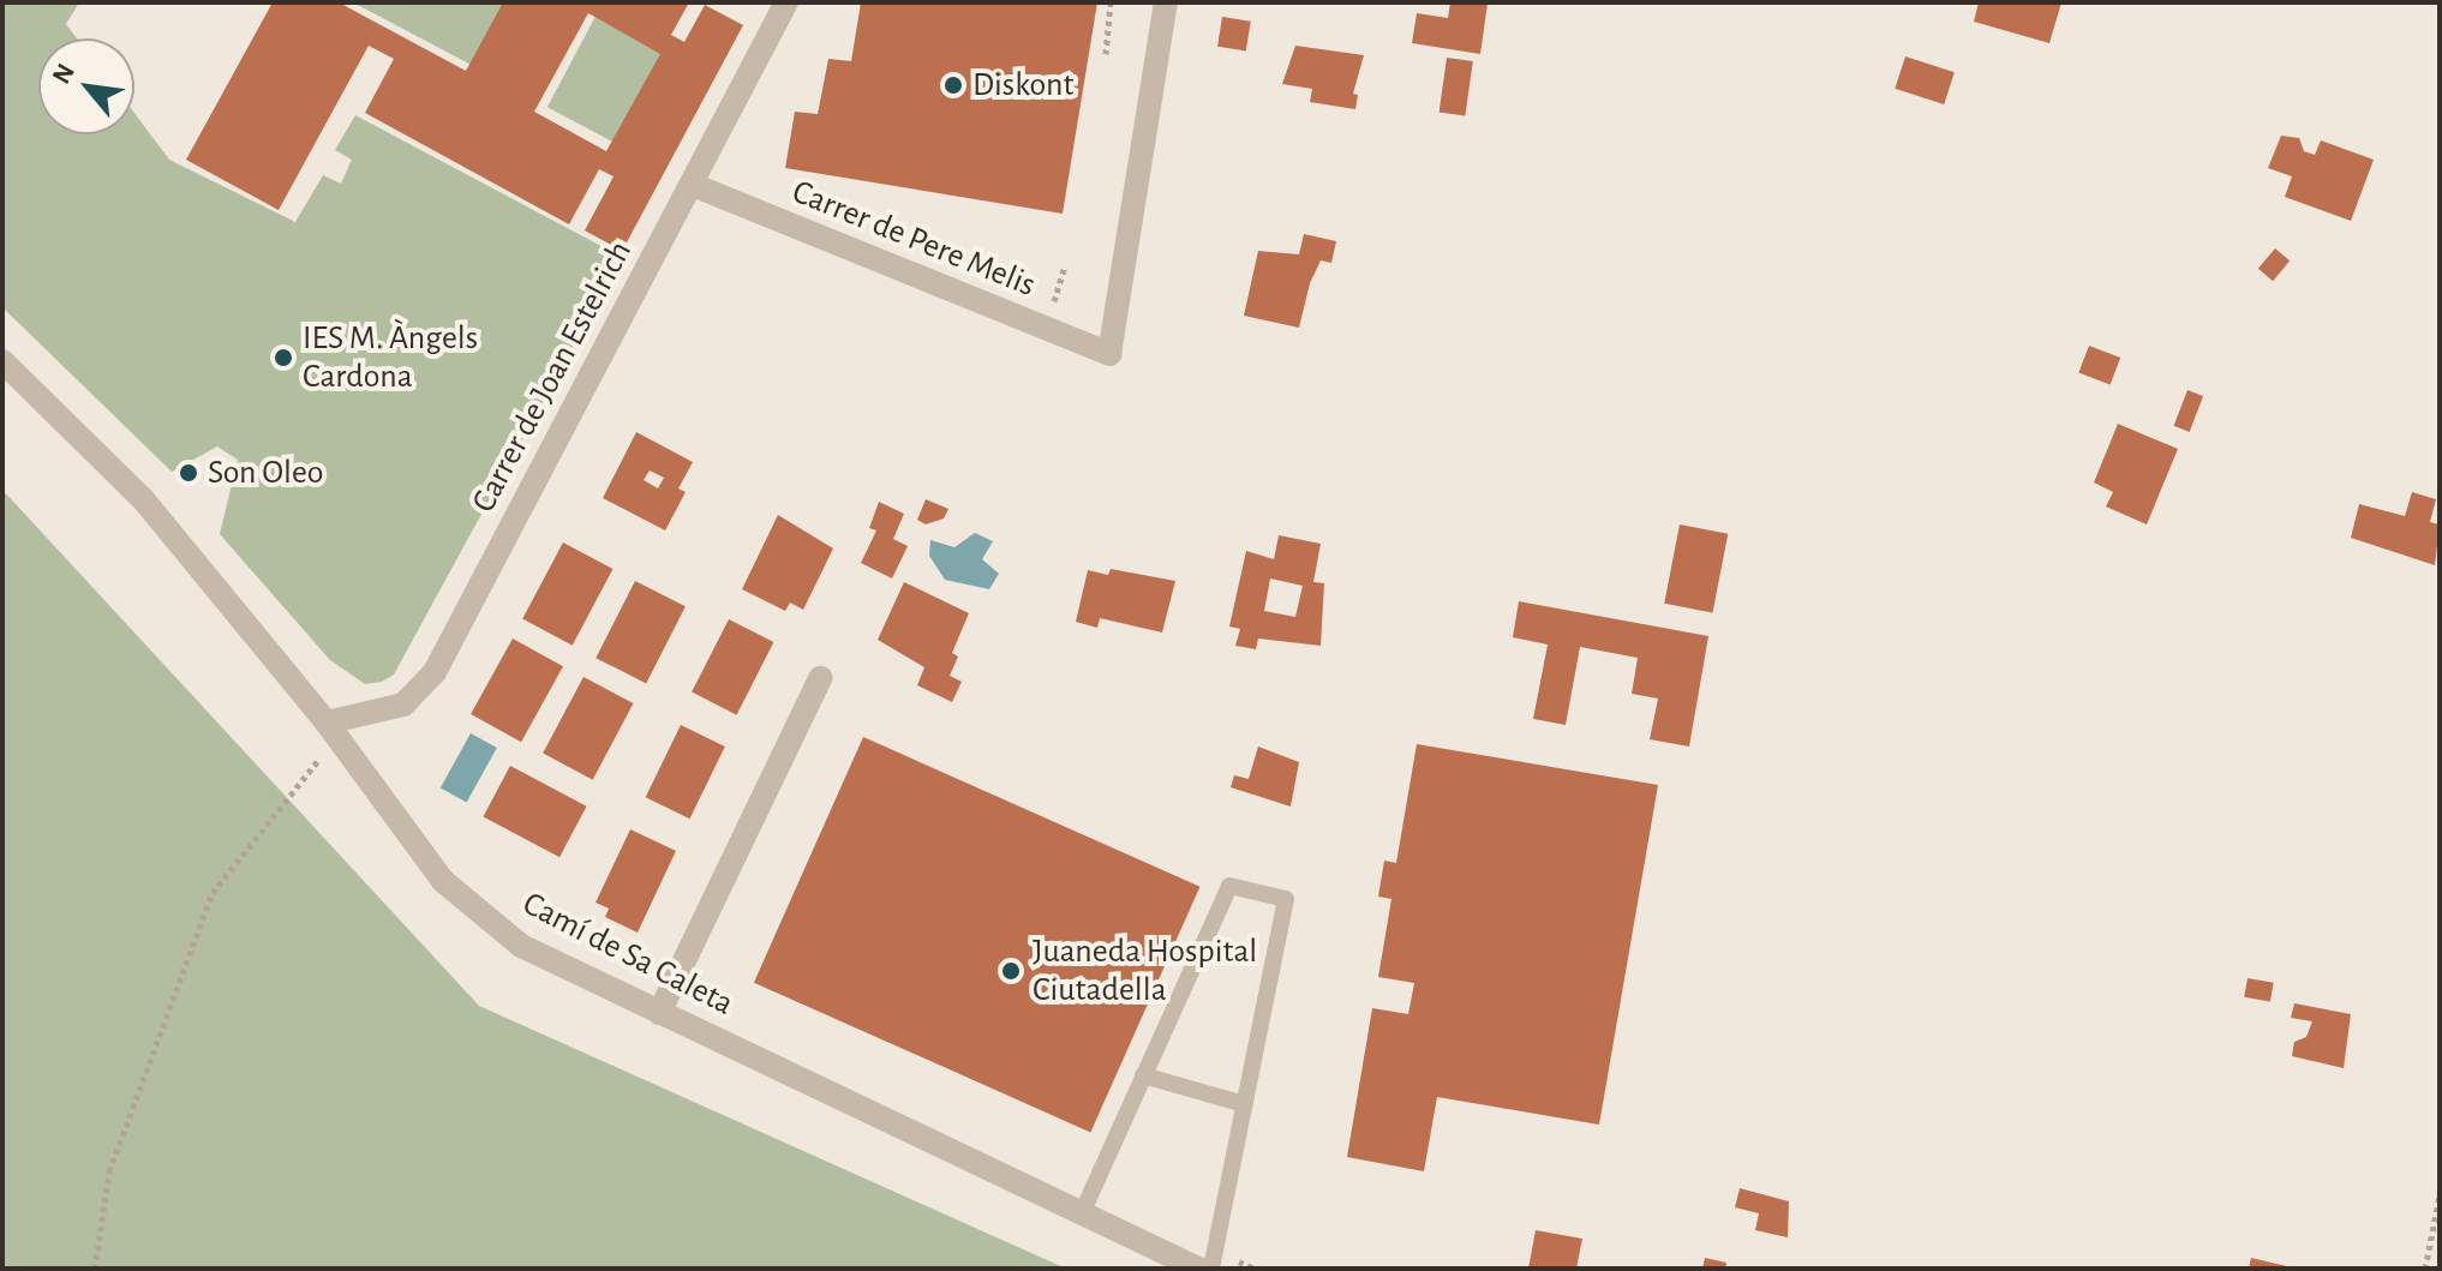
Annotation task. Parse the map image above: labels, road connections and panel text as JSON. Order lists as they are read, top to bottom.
{
  "streets": {
    "street": ["Carrer de Pere Melis", "Carrer de Joan Estelrich", "Camí de Sa Caleta"]
  },
  "crossings": [
    ["Carrer de Pere Melis", "Carrer de Joan Estelrich"],
    ["Carrer de Joan Estelrich", "Camí de Sa Caleta"]
  ],
  "places": [
    "Diskont",
    "IES M. Àngels Cardona",
    "Son Oleo",
    "Juaneda Hospital Ciutadella"
  ],
  "north": "top left"
}
